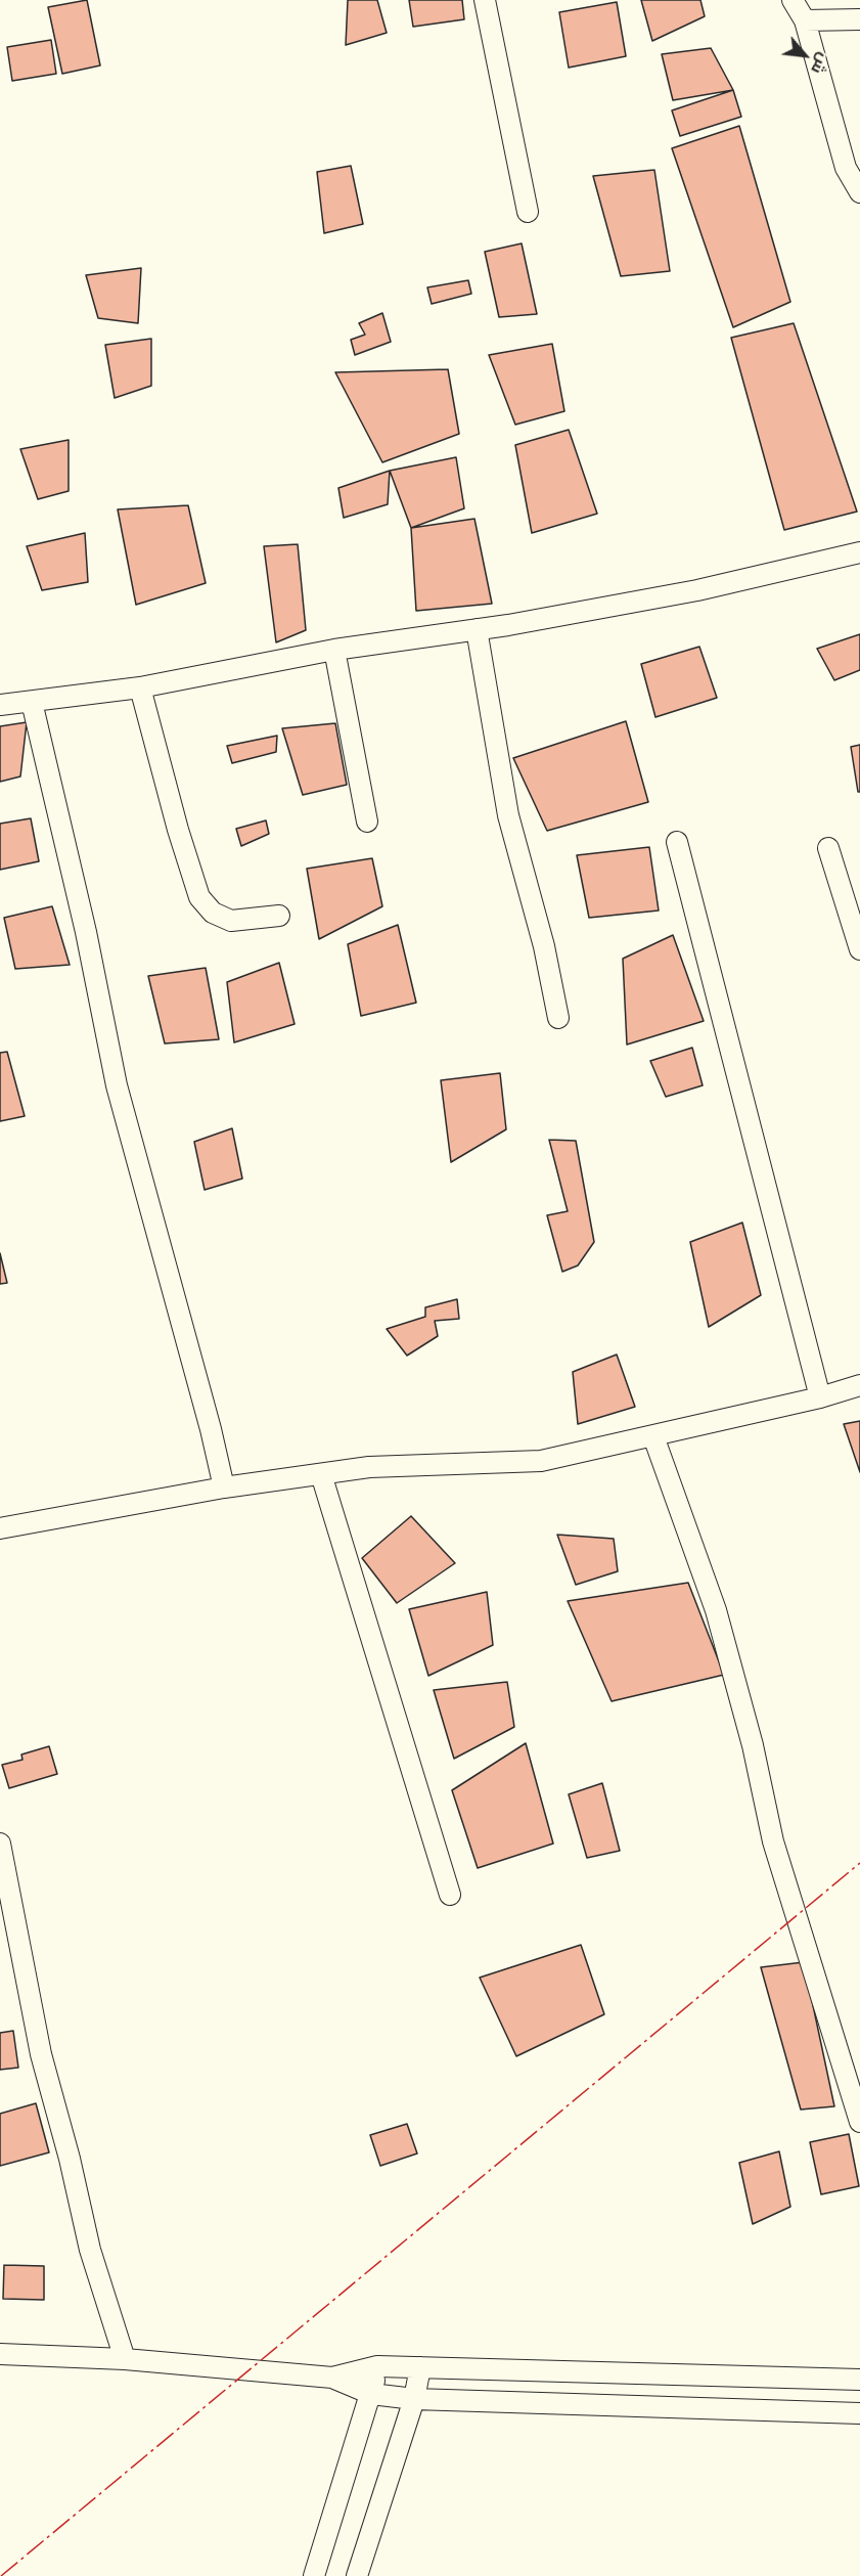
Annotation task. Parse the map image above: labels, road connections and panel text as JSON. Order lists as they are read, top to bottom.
{
  "north": "bottom right"
}
